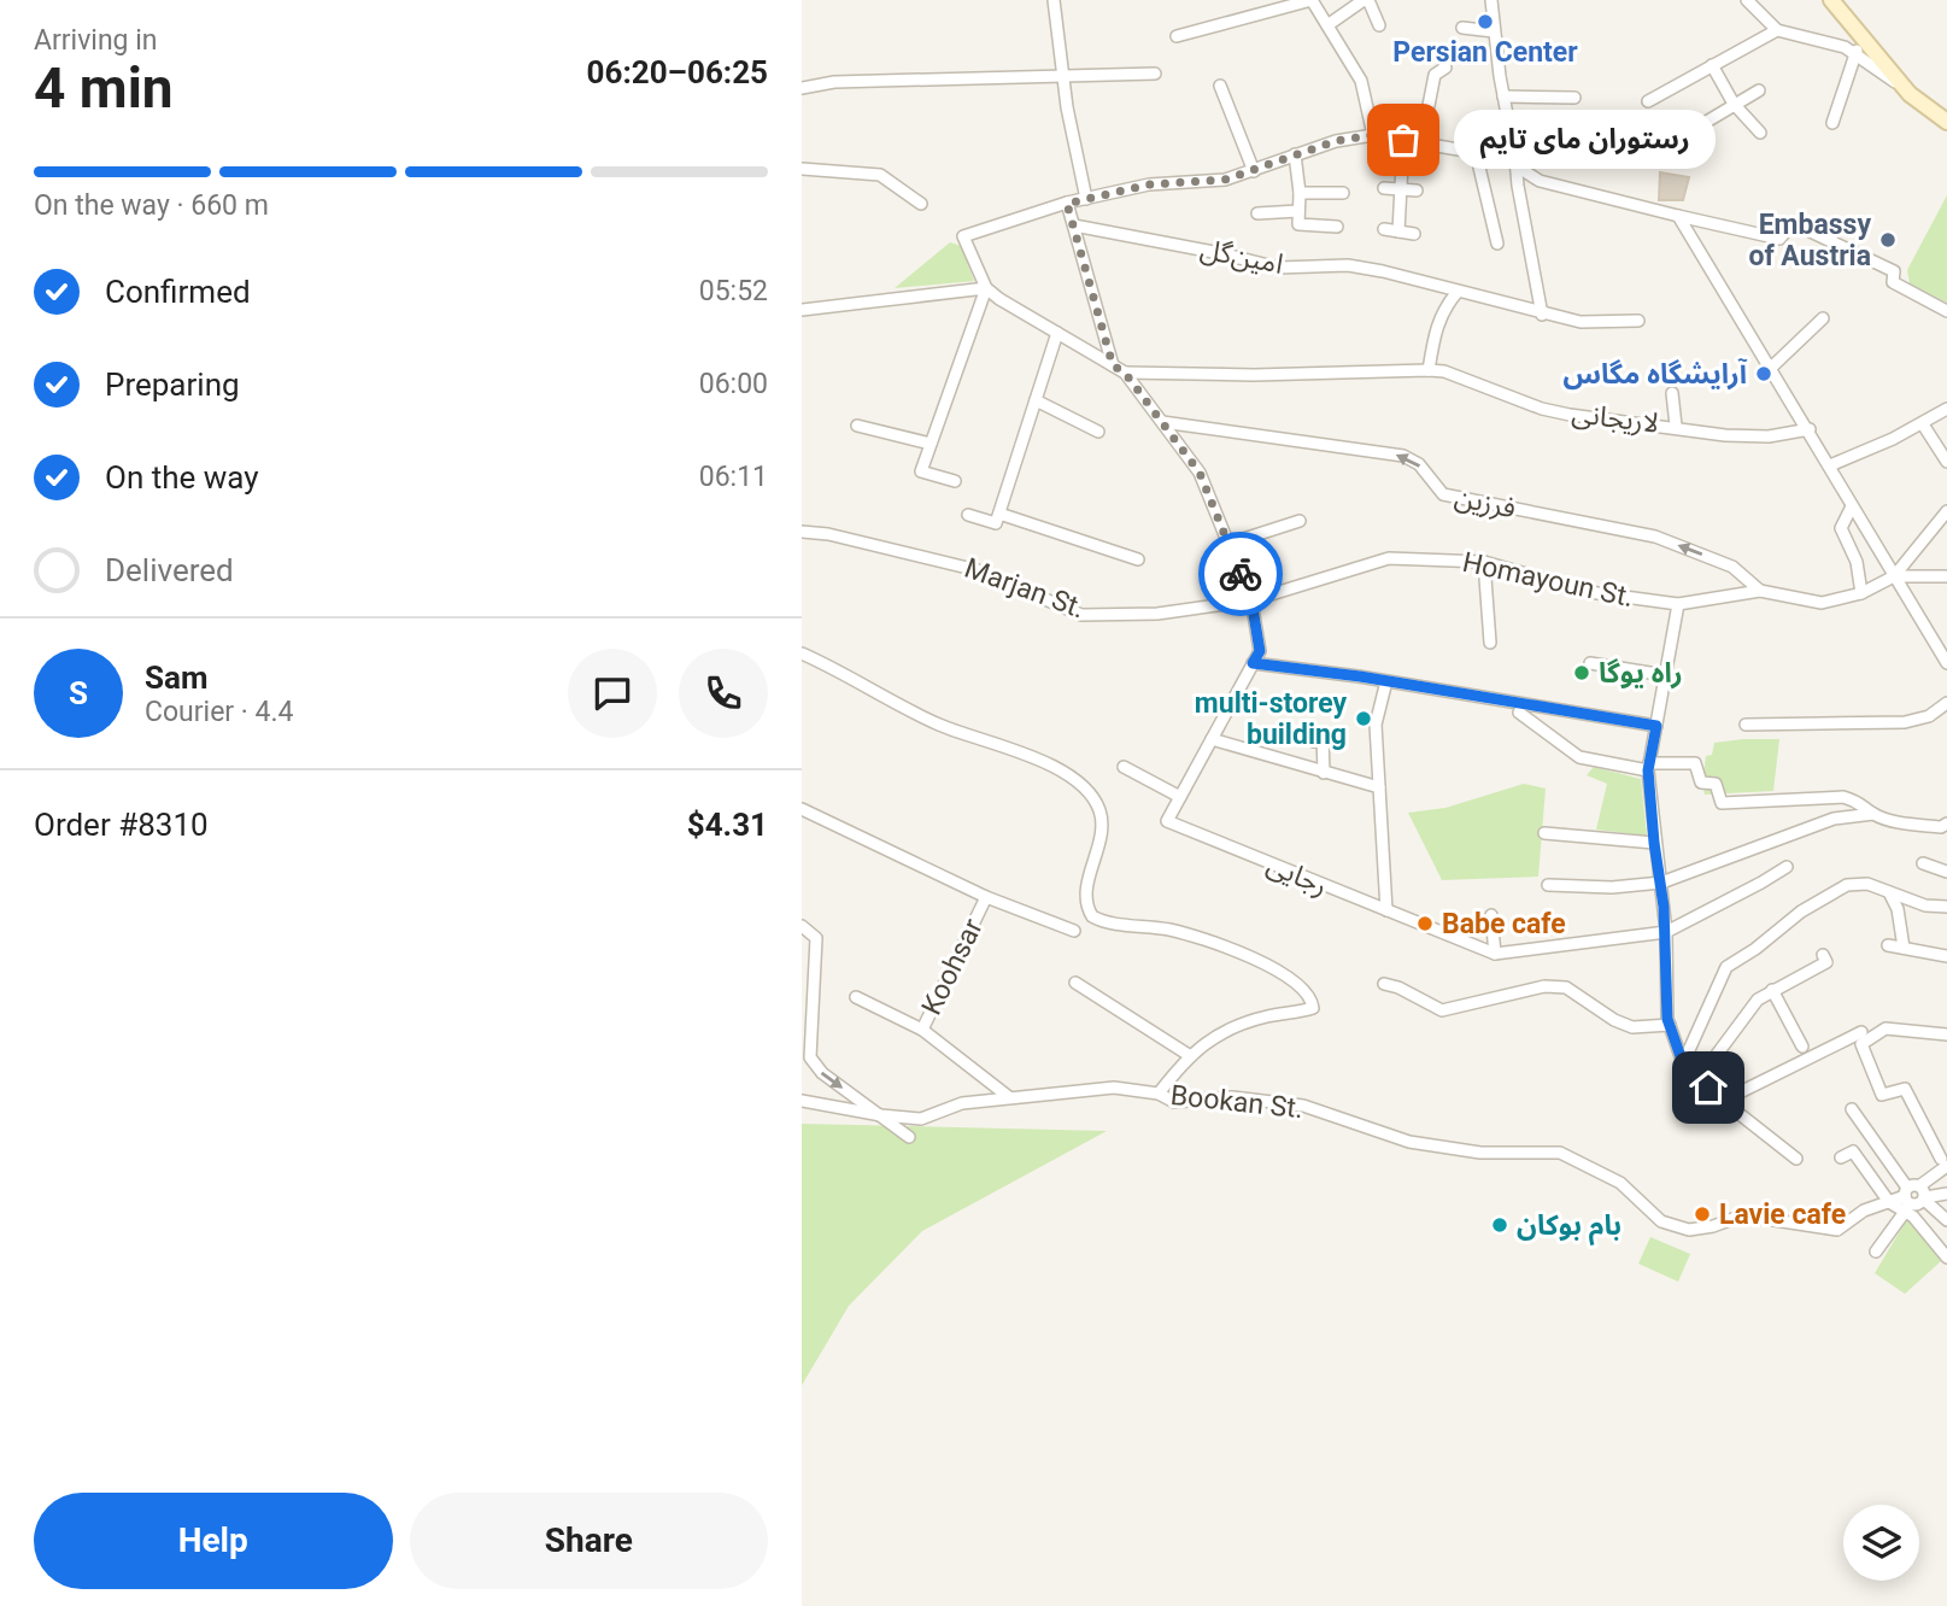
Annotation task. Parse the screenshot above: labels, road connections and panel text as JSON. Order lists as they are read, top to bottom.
{
  "streets": {
    "street": [
      "امین‌گل",
      "لاریجانی",
      "فرزین",
      "Homayoun St.",
      "Marjan St.",
      "رجایی",
      "Koohsar",
      "Bookan St."
    ]
  },
  "crossings": [
    ["لاریجانی", "رجایی"],
    ["فرزین", "Homayoun St."],
    ["فرزین", "رجایی"],
    ["Homayoun St.", "Marjan St."],
    ["Homayoun St.", "رجایی"],
    ["Marjan St.", "رجایی"]
  ],
  "one_way": ["فرزین"],
  "places": [
    "Persian Center",
    "رستوران مای تایم",
    "Embassy of Austria",
    "آرایشگاه مگاس",
    "راه یوگا",
    "multi-storey building",
    "Babe cafe",
    "Lavie cafe",
    "بام بوکان"
  ],
  "page": {
    "heading": ["4 min", "Arriving in", "06:20–06:25"],
    "panel": [
      "Sam",
      "Courier · 4.4",
      "Order #8310",
      "$4.31"
    ],
    "bubble": "رستوران مای تایم",
    "bar": "On the way · 660 m",
    "list": [
      ["Confirmed", "05:52"],
      ["Preparing", "06:00"],
      ["On the way", "06:11"],
      "Delivered"
    ],
    "round": "S",
    "buttons": ["Help", "Share"]
  }
}
